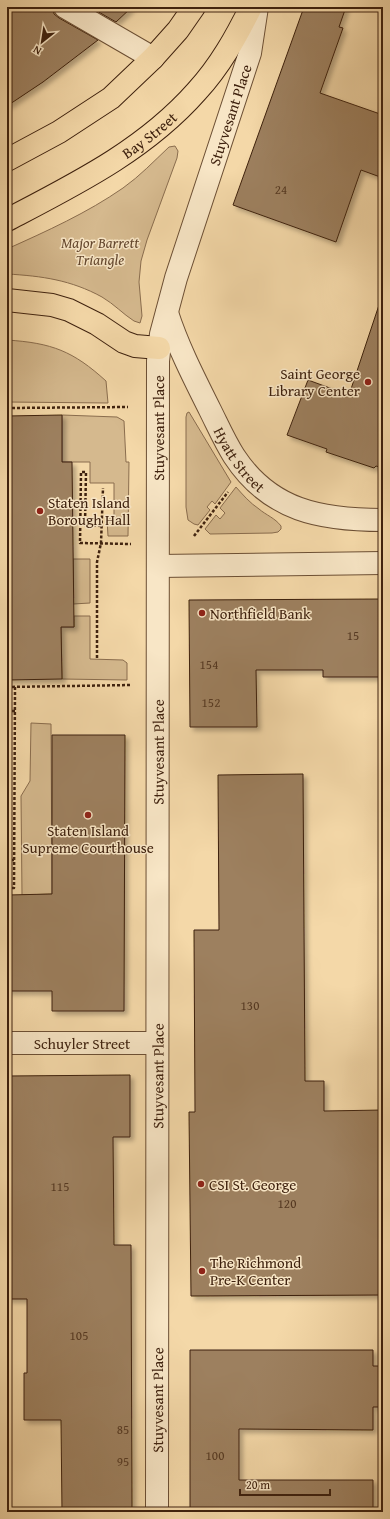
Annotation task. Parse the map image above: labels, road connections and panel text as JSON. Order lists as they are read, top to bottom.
{
  "streets": {
    "main road": ["Bay Street"],
    "street": ["Stuyvesant Place", "Hyatt Street", "Schuyler Street"]
  },
  "crossings": [
    ["Stuyvesant Place", "Hyatt Street"],
    ["Stuyvesant Place", "Schuyler Street"]
  ],
  "parks": ["Major Barrett Triangle"],
  "places": [
    "Saint George Library Center",
    "Staten Island Borough Hall",
    "Northfield Bank",
    "Staten Island Supreme Courthouse",
    "CSI St. George",
    "The Richmond Pre-K Center"
  ],
  "house_numbers": [
    "24",
    "15",
    "154",
    "152",
    "130",
    "115",
    "120",
    "105",
    "85",
    "100",
    "95"
  ],
  "scale_bar": "20 m",
  "north": "bottom left"
}
